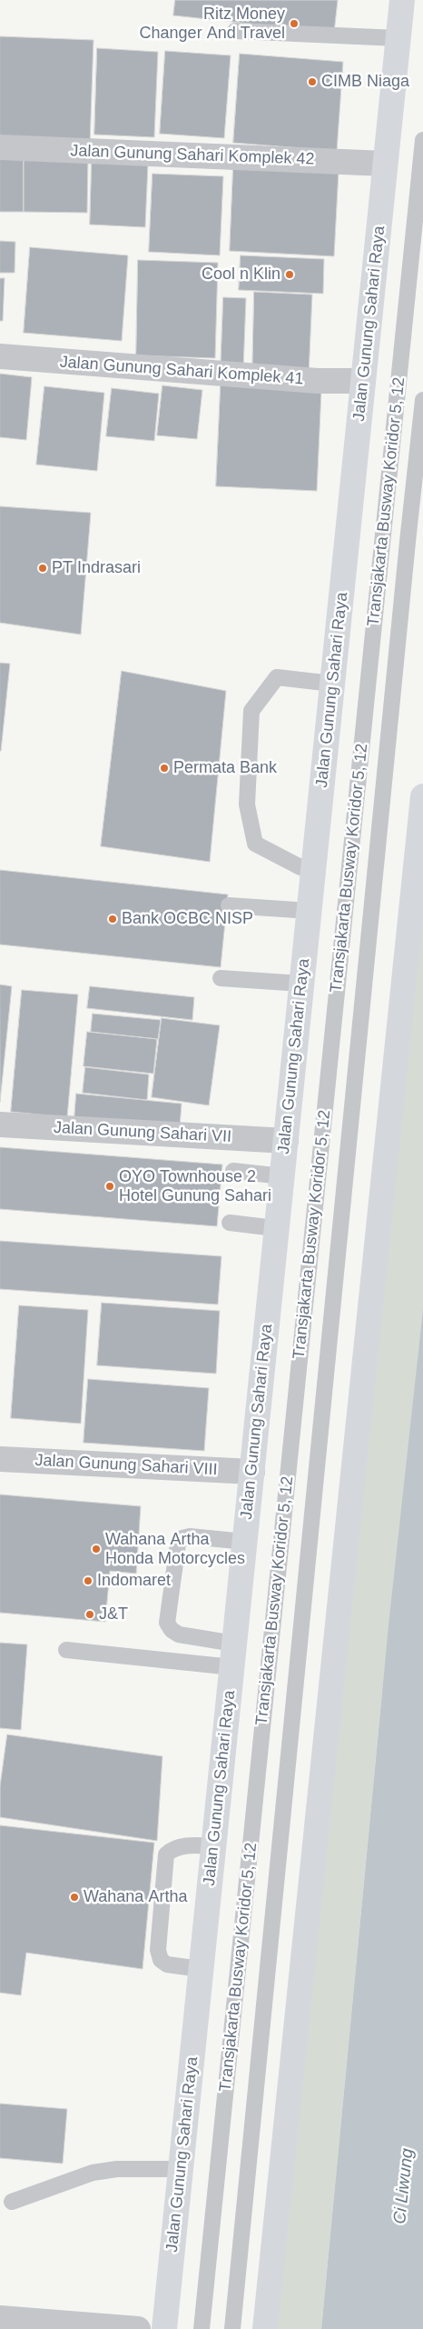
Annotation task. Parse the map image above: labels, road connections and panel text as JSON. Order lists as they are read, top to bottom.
{
  "streets": {
    "main road": ["Jalan Gunung Sahari Raya"],
    "street": [
      "Jalan Gunung Sahari Komplek 42",
      "Jalan Gunung Sahari Komplek 41",
      "Jalan Gunung Sahari VII",
      "Jalan Gunung Sahari VIII"
    ],
    "lane": ["Transjakarta Busway Koridor 5, 12"]
  },
  "crossings": [
    ["Jalan Gunung Sahari Komplek 42", "Jalan Gunung Sahari Raya"],
    ["Jalan Gunung Sahari Raya", "Jalan Gunung Sahari Komplek 41"],
    ["Jalan Gunung Sahari Raya", "Jalan Gunung Sahari VII"],
    ["Jalan Gunung Sahari Raya", "Jalan Gunung Sahari VIII"]
  ],
  "water": ["Ci Liwung"],
  "places": [
    "Ritz Money Changer And Travel",
    "CIMB Niaga",
    "Cool n Klin",
    "PT Indrasari",
    "Permata Bank",
    "Bank OCBC NISP",
    "OYO Townhouse 2 Hotel Gunung Sahari",
    "Wahana Artha Honda Motorcycles",
    "Indomaret",
    "J&T",
    "Wahana Artha"
  ]
}
